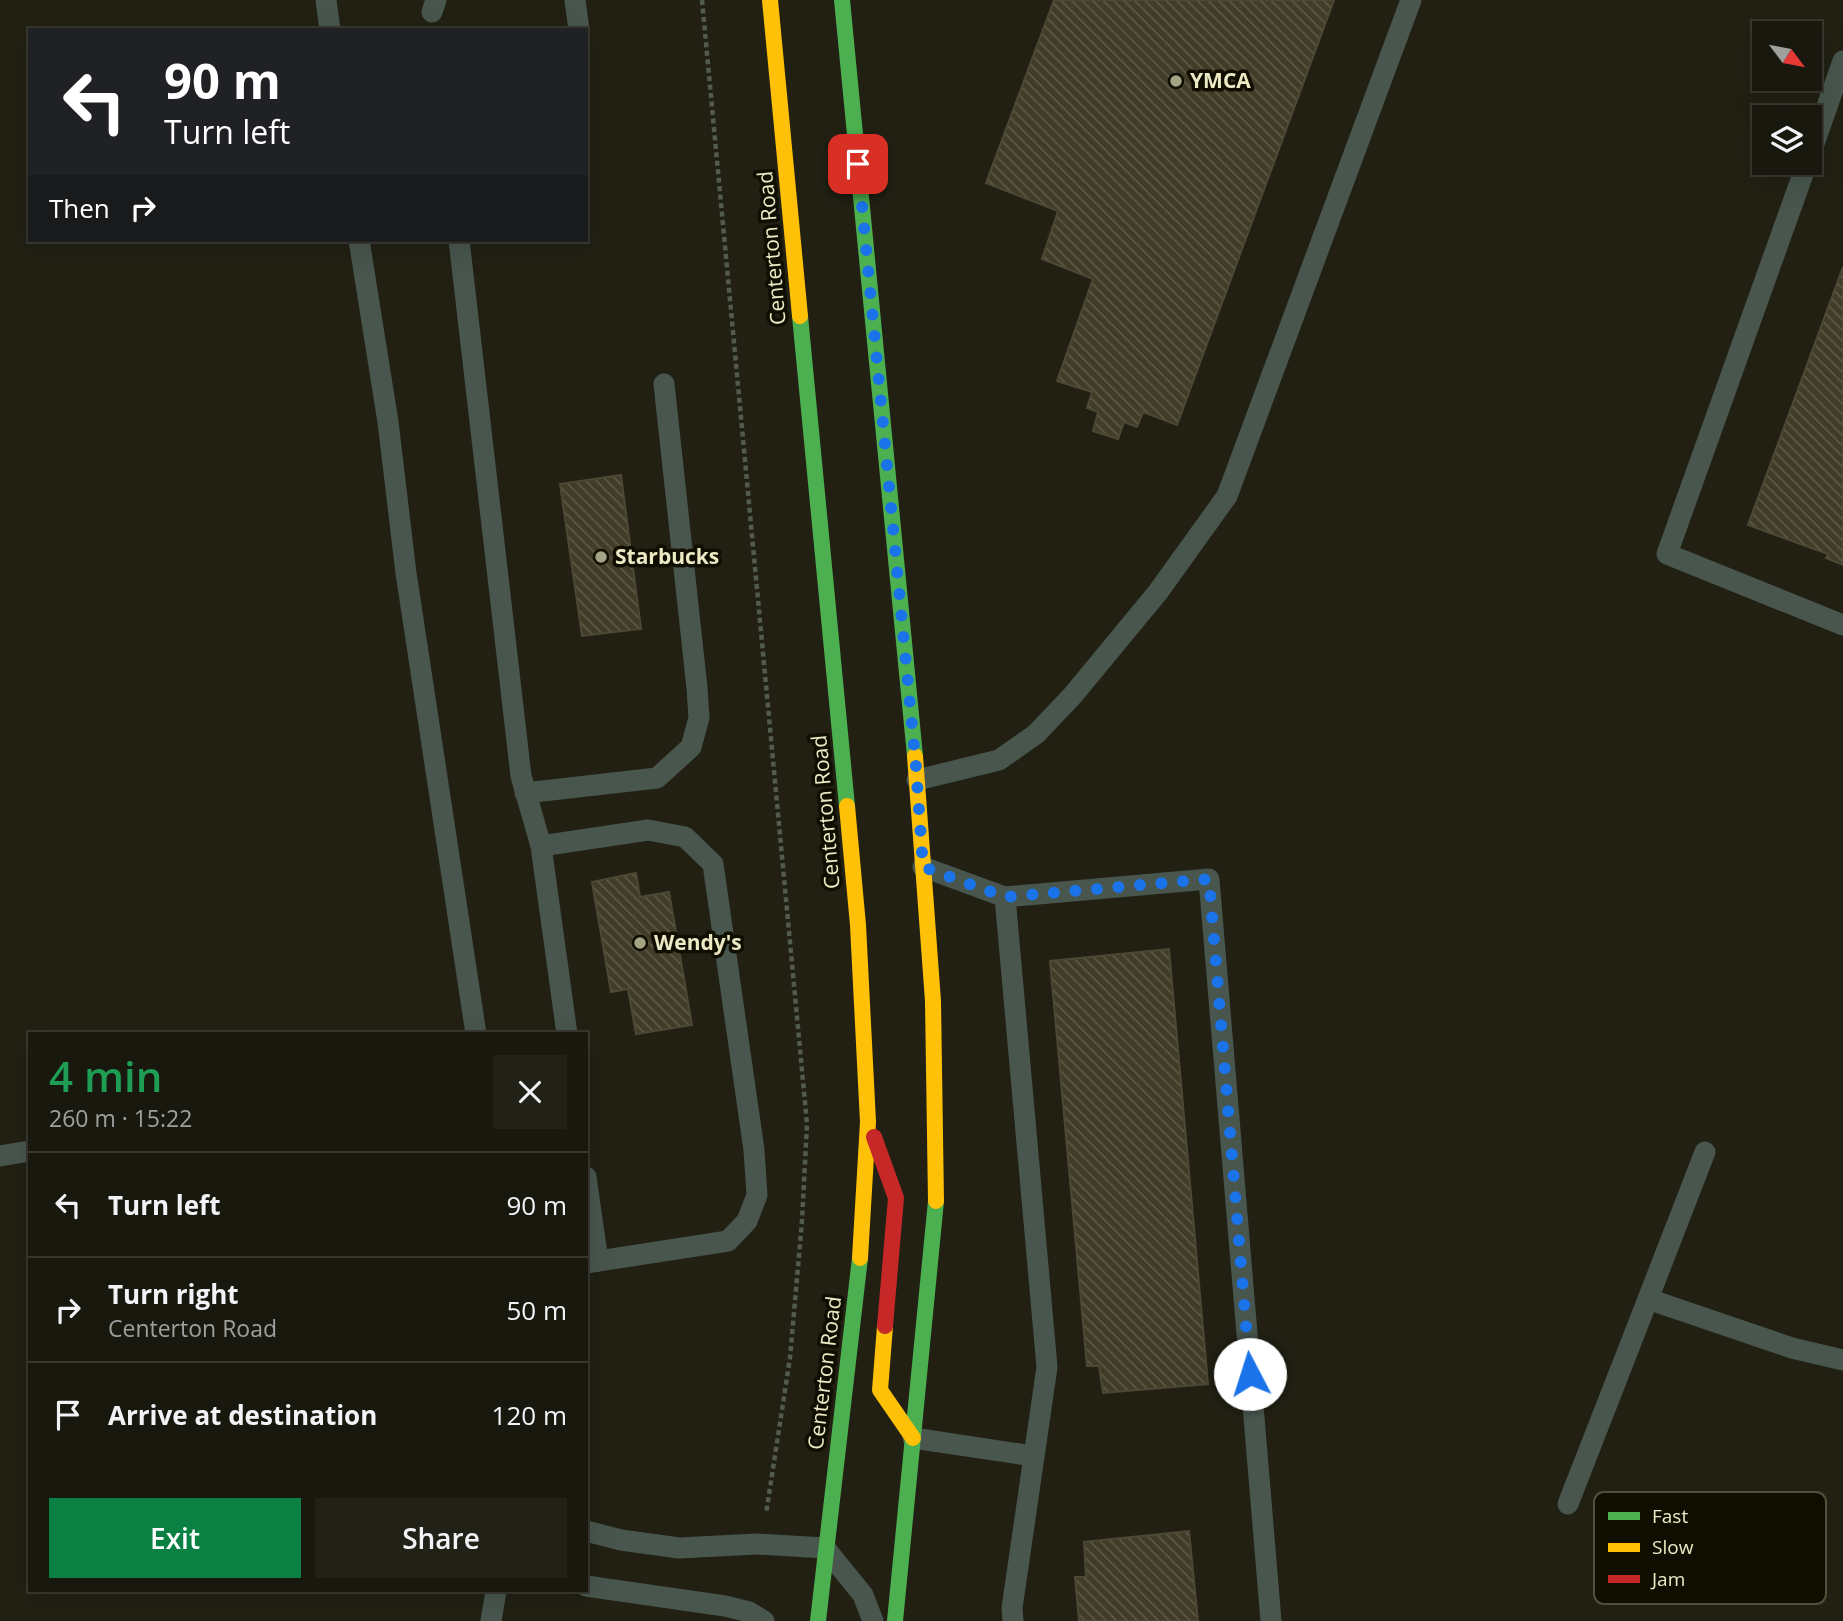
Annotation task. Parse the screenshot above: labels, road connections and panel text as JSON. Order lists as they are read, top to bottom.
{
  "streets": {
    "main road": ["Centerton Road"]
  },
  "places": ["YMCA", "Starbucks", "Wendy's"],
  "legend": ["Fast", "Slow", "Jam"],
  "north": "bottom right",
  "page": {
    "turn": ["90 m", "Turn left"],
    "then": "Then",
    "heading": ["4 min", "260 m · 15:22"],
    "list": [
      {
        "name": "Turn left",
        "value": "90 m"
      },
      {
        "name": "Turn right",
        "note": "Centerton Road",
        "value": "50 m"
      },
      {
        "name": "Arrive at destination",
        "value": "120 m"
      }
    ],
    "buttons": ["Exit", "Share"]
  }
}
